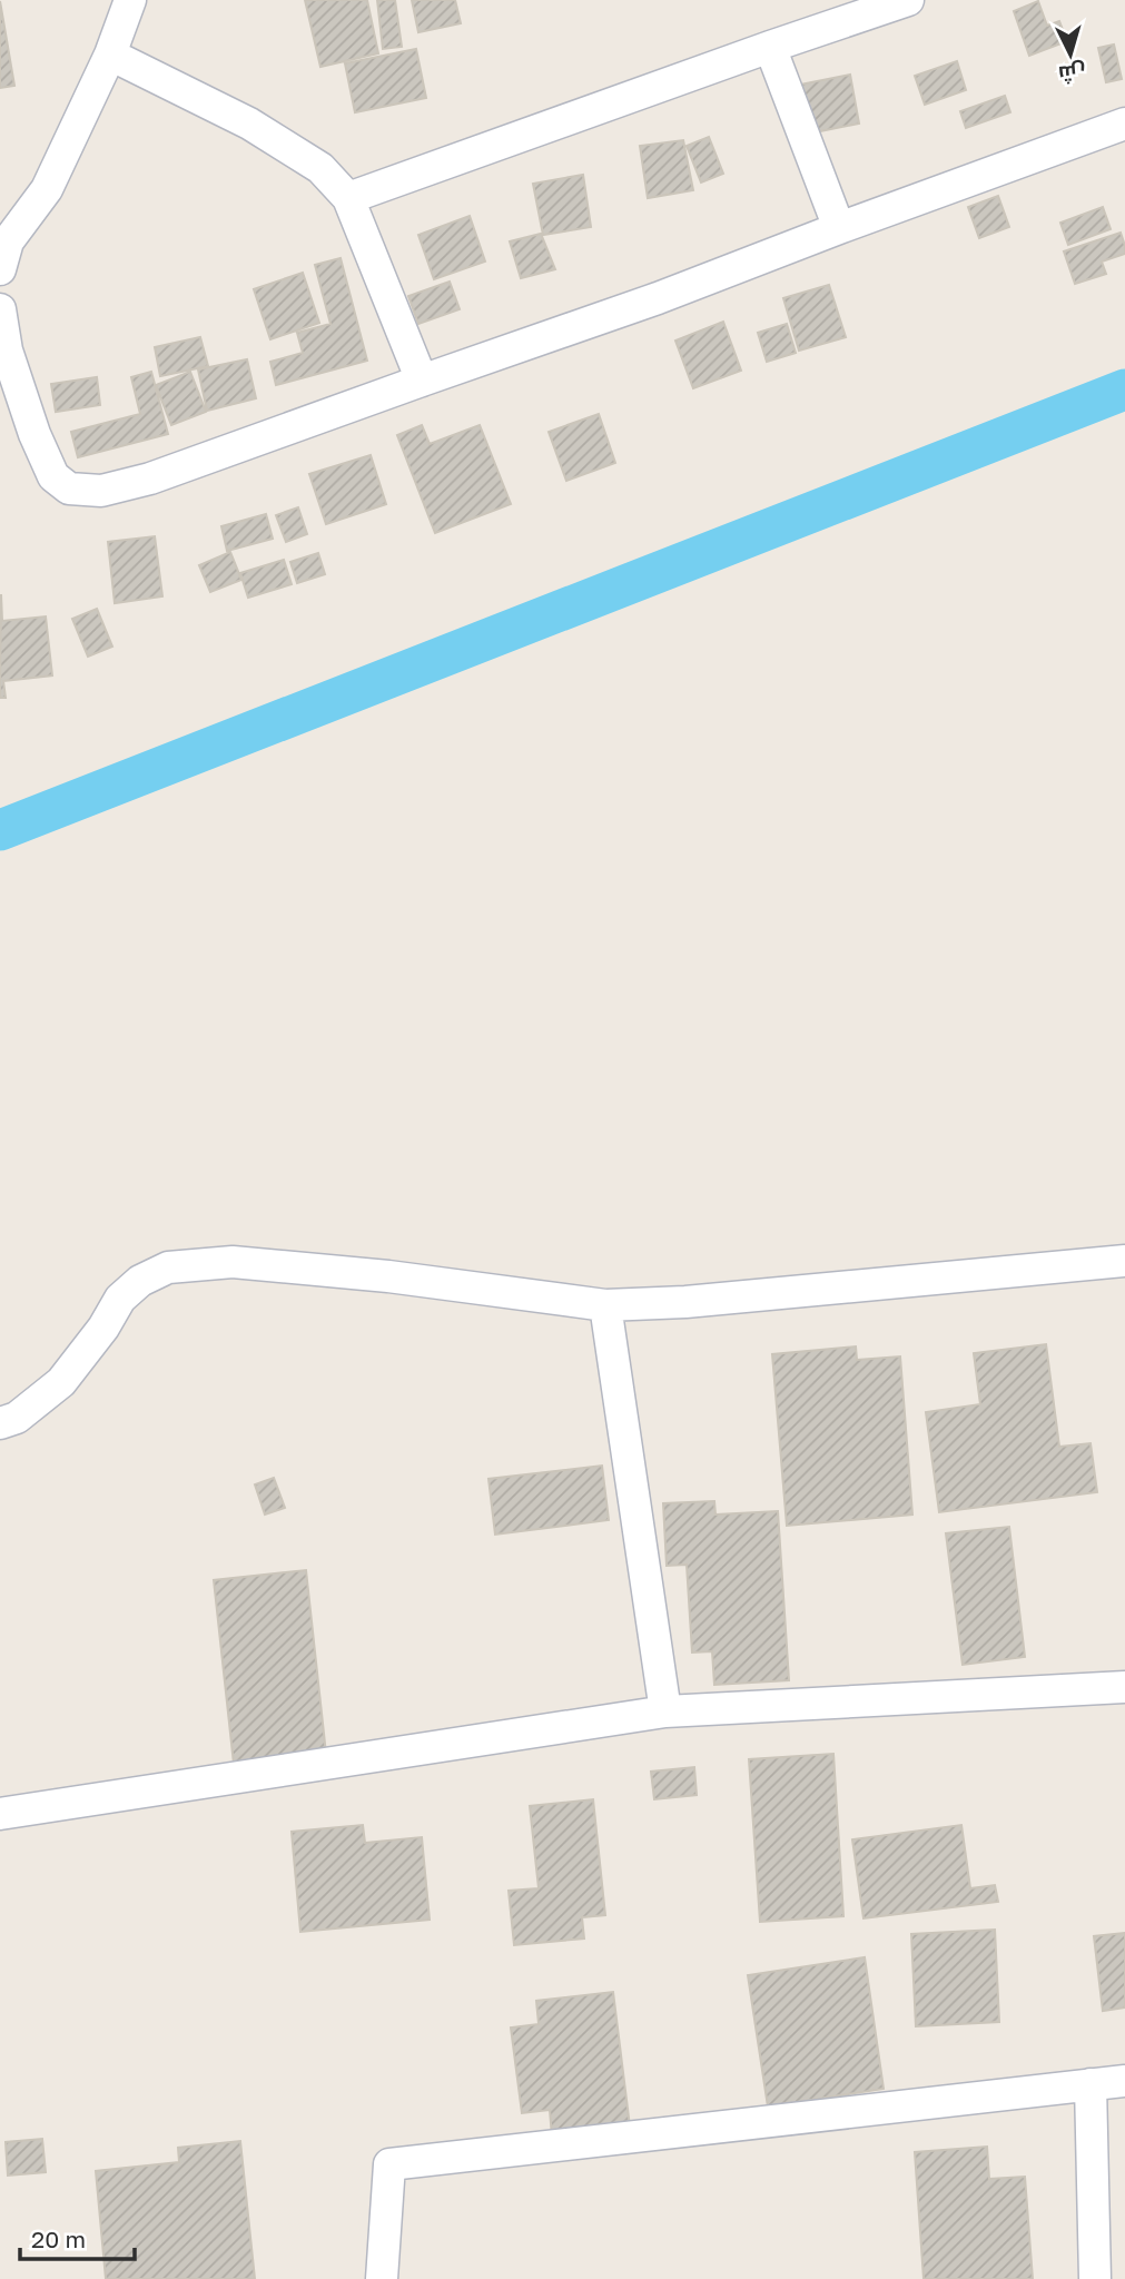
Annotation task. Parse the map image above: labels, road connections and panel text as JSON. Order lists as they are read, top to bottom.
{
  "scale_bar": "20 m",
  "north": "bottom"
}
